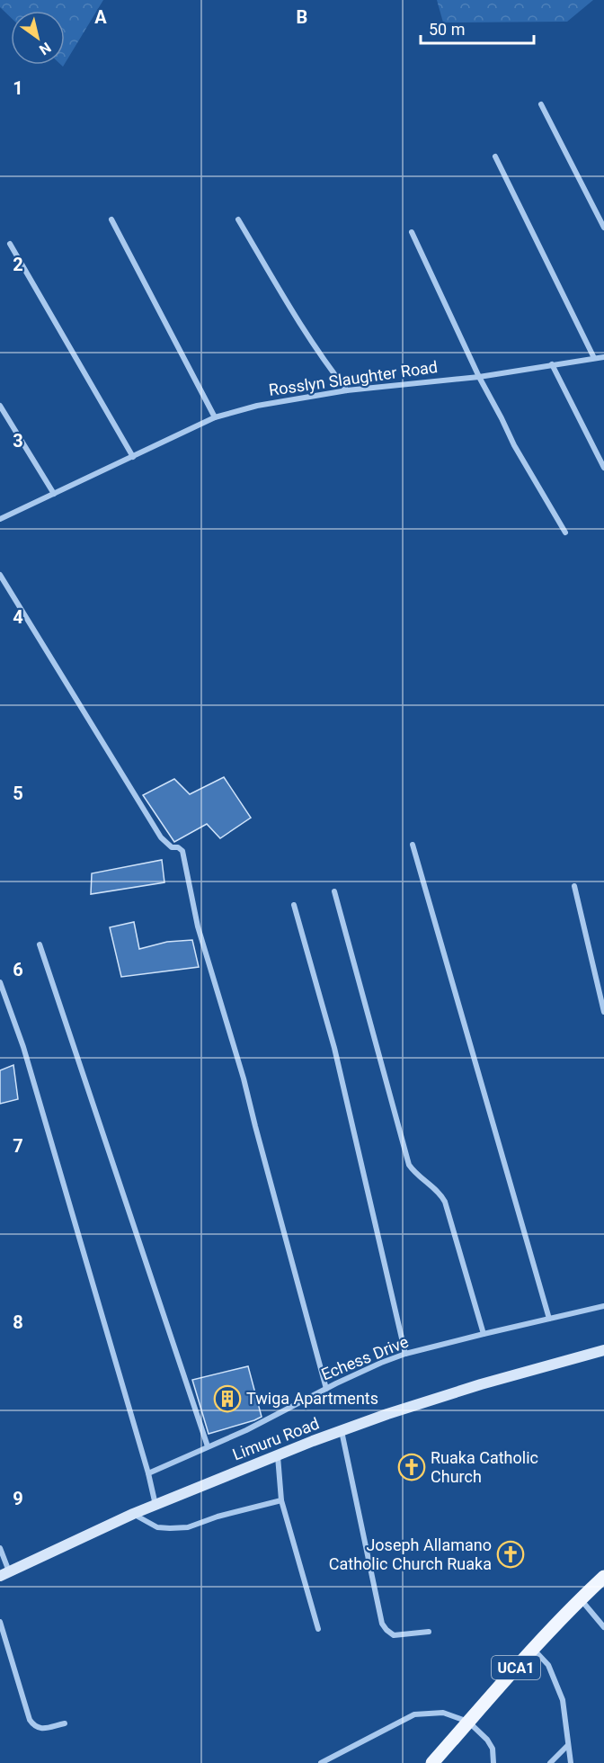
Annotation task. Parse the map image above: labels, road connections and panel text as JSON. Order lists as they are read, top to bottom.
{
  "streets": {
    "main road": ["Limuru Road", "UCA1"],
    "street": ["Rosslyn Slaughter Road", "Echess Drive"]
  },
  "places": {
    "building": ["Twiga Apartments"],
    "church": ["Ruaka Catholic Church", "Joseph Allamano Catholic Church Ruaka"]
  },
  "scale_bar": "50 m",
  "north": "bottom right",
  "grid": {
    "columns": ["A", "B"],
    "rows": [
      "1",
      "2",
      "3",
      "4",
      "5",
      "6",
      "7",
      "8",
      "9"
    ]
  }
}
